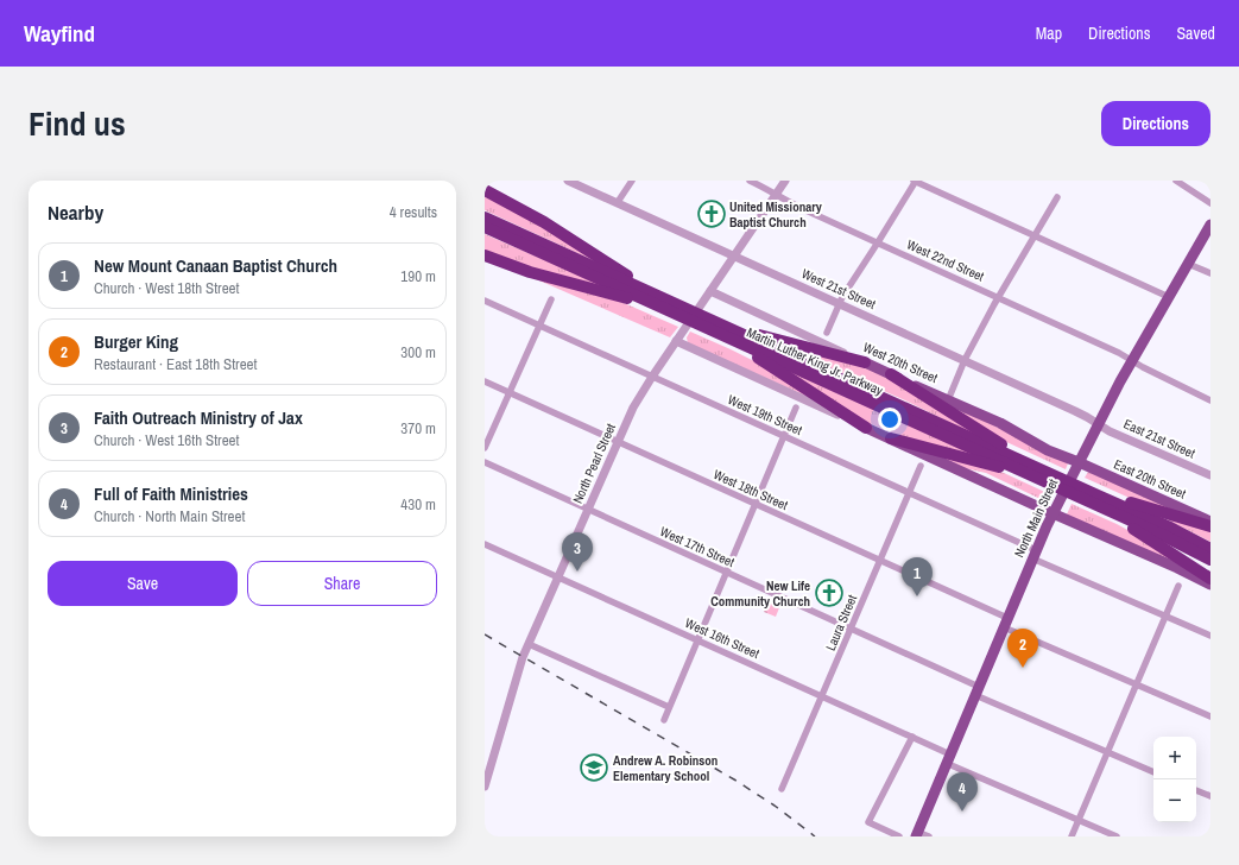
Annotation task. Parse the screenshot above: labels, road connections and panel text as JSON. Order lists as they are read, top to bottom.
{
  "streets": {
    "highway": ["Martin Luther King Jr. Parkway"],
    "main road": ["West 20th Street", "East 20th Street", "North Main Street"],
    "street": [
      "West 22nd Street",
      "West 21st Street",
      "West 19th Street",
      "East 21st Street",
      "North Pearl Street",
      "West 18th Street",
      "West 17th Street",
      "Laura Street",
      "West 16th Street"
    ]
  },
  "crossings": [
    ["West 22nd Street", "North Pearl Street"],
    ["West 22nd Street", "North Main Street"],
    ["West 21st Street", "East 21st Street"],
    ["West 21st Street", "North Pearl Street"],
    ["West 21st Street", "North Main Street"],
    ["West 20th Street", "North Pearl Street"],
    ["West 20th Street", "East 20th Street"],
    ["West 20th Street", "North Main Street"],
    ["West 19th Street", "North Pearl Street"],
    ["West 19th Street", "North Main Street"],
    ["West 19th Street", "Laura Street"],
    ["East 21st Street", "North Main Street"],
    ["North Pearl Street", "West 18th Street"],
    ["North Pearl Street", "West 17th Street"],
    ["North Pearl Street", "West 16th Street"],
    ["East 20th Street", "North Main Street"],
    ["West 18th Street", "North Main Street"],
    ["West 18th Street", "Laura Street"],
    ["North Main Street", "West 17th Street"],
    ["North Main Street", "West 16th Street"],
    ["West 17th Street", "Laura Street"],
    ["Laura Street", "West 16th Street"]
  ],
  "places": {
    "church": ["United Missionary Baptist Church", "New Life Community Church"],
    "school or university": ["Andrew A. Robinson Elementary School"]
  },
  "page": {
    "header": "Wayfind",
    "nav": ["Map", "Directions", "Saved"],
    "title": "Find us",
    "buttons": [
      "Directions",
      ["Save", "Share"]
    ],
    "heading": ["Nearby", "4 results"],
    "list": [
      {
        "mark": "1",
        "name": "New Mount Canaan Baptist Church",
        "note": "Church · West 18th Street",
        "value": "190 m"
      },
      {
        "mark": "2",
        "name": "Burger King",
        "note": "Restaurant · East 18th Street",
        "value": "300 m"
      },
      {
        "mark": "3",
        "name": "Faith Outreach Ministry of Jax",
        "note": "Church · West 16th Street",
        "value": "370 m"
      },
      {
        "mark": "4",
        "name": "Full of Faith Ministries",
        "note": "Church · North Main Street",
        "value": "430 m"
      }
    ],
    "pins": [
      "3",
      "1",
      "2",
      "4"
    ],
    "map_buttons": ["+", "−"]
  }
}
